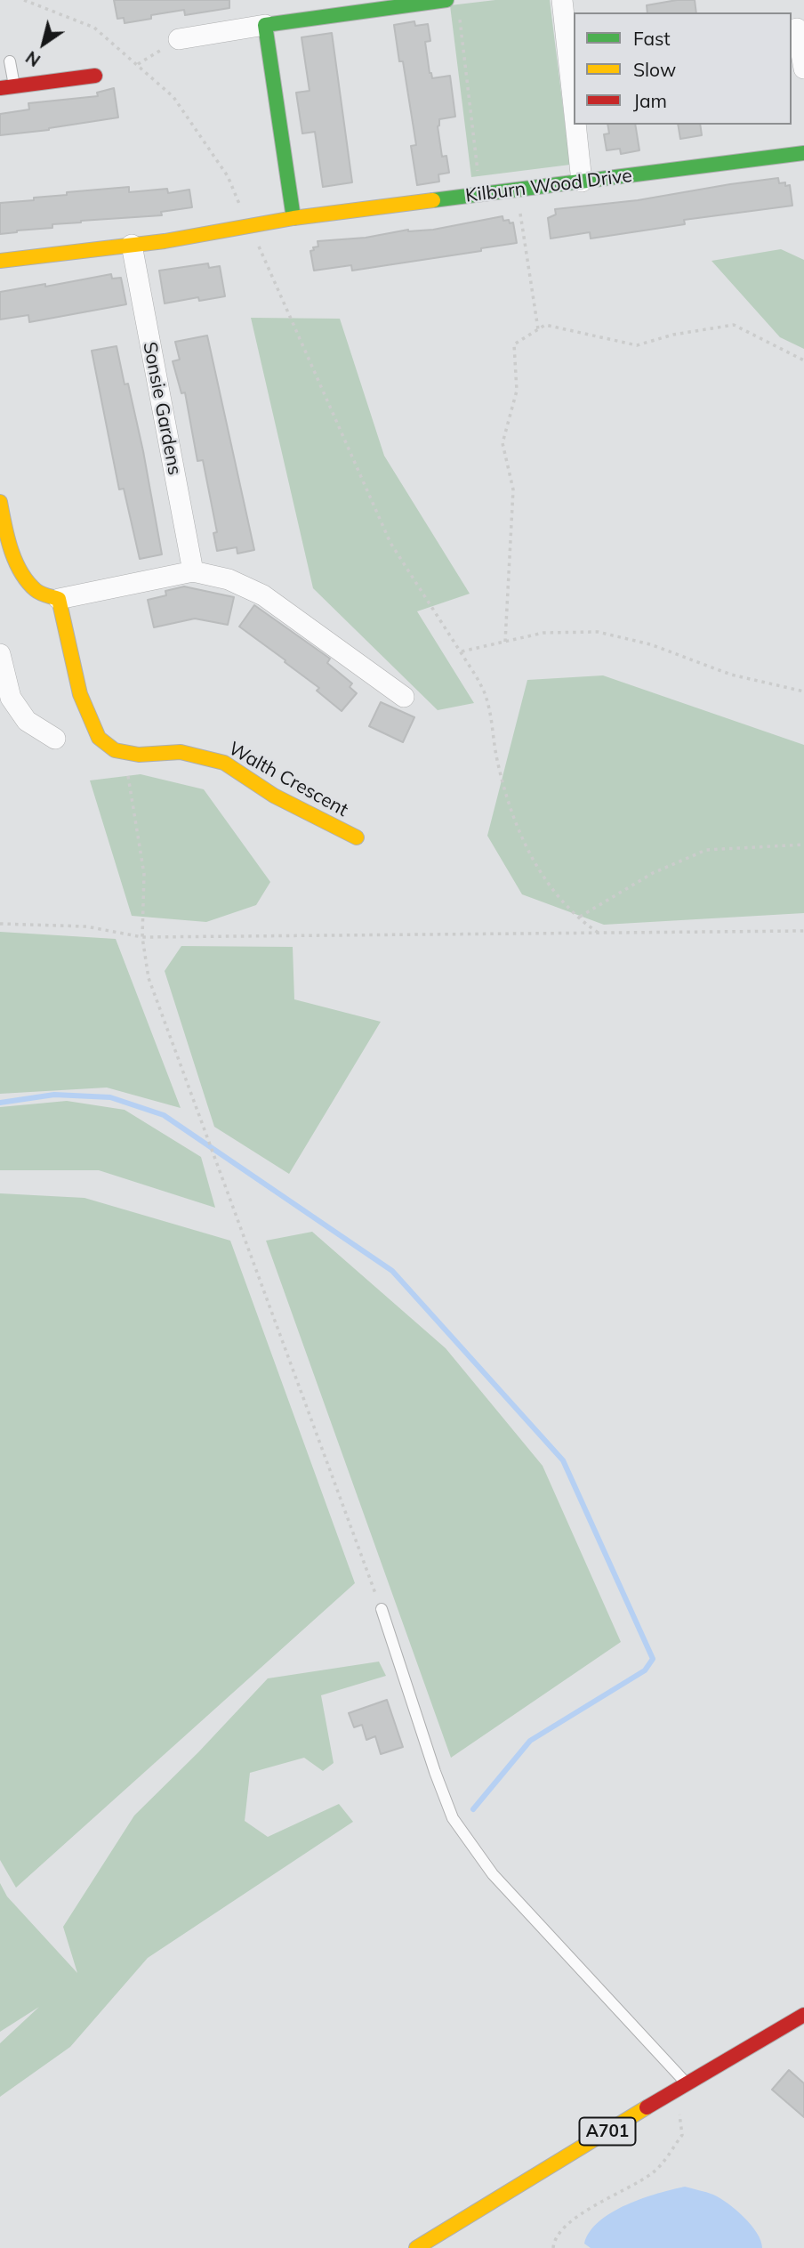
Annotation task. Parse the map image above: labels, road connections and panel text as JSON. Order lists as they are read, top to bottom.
{
  "streets": {
    "street": [
      "Kilburn Wood Drive",
      "Sonsie Gardens",
      "Walth Crescent",
      "A701"
    ]
  },
  "crossings": [
    ["Kilburn Wood Drive", "Sonsie Gardens"]
  ],
  "legend": ["Fast", "Slow", "Jam"],
  "north": "bottom left"
}
